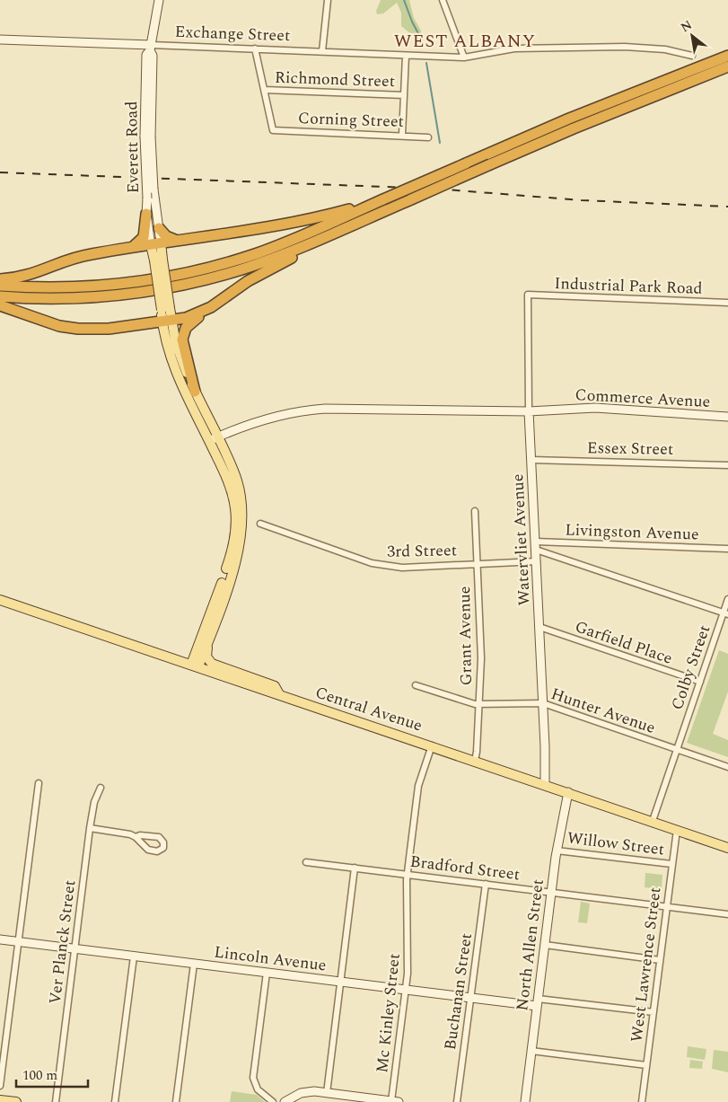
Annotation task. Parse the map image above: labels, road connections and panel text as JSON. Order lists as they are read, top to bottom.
{
  "streets": {
    "main road": ["Central Avenue"],
    "street": [
      "Exchange Street",
      "Richmond Street",
      "Corning Street",
      "Everett Road",
      "Industrial Park Road",
      "Commerce Avenue",
      "Essex Street",
      "Livingston Avenue",
      "Watervliet Avenue",
      "3rd Street",
      "Grant Avenue",
      "Garfield Place",
      "Colby Street",
      "Hunter Avenue",
      "Willow Street",
      "Bradford Street",
      "Ver Planck Street",
      "North Allen Street",
      "Lincoln Avenue",
      "West Lawrence Street",
      "Buchanan Street",
      "Mc Kinley Street"
    ]
  },
  "crossings": [
    ["Exchange Street", "Everett Road"],
    ["Richmond Street", "Corning Street"],
    ["Industrial Park Road", "Watervliet Avenue"],
    ["Commerce Avenue", "Watervliet Avenue"],
    ["Essex Street", "Watervliet Avenue"],
    ["Livingston Avenue", "Watervliet Avenue"],
    ["Watervliet Avenue", "3rd Street"],
    ["Watervliet Avenue", "Garfield Place"],
    ["Watervliet Avenue", "Central Avenue"],
    ["Watervliet Avenue", "Hunter Avenue"],
    ["3rd Street", "Grant Avenue"],
    ["Grant Avenue", "Central Avenue"],
    ["Grant Avenue", "Hunter Avenue"],
    ["Garfield Place", "Colby Street"],
    ["Colby Street", "Central Avenue"],
    ["Colby Street", "Hunter Avenue"],
    ["Central Avenue", "North Allen Street"],
    ["Central Avenue", "West Lawrence Street"],
    ["Central Avenue", "Mc Kinley Street"],
    ["Willow Street", "North Allen Street"],
    ["Willow Street", "West Lawrence Street"],
    ["Bradford Street", "North Allen Street"],
    ["Bradford Street", "West Lawrence Street"],
    ["Bradford Street", "Buchanan Street"],
    ["Bradford Street", "Mc Kinley Street"],
    ["Ver Planck Street", "Lincoln Avenue"],
    ["North Allen Street", "Lincoln Avenue"],
    ["Lincoln Avenue", "West Lawrence Street"],
    ["Lincoln Avenue", "Buchanan Street"],
    ["Lincoln Avenue", "Mc Kinley Street"]
  ],
  "districts": ["WEST ALBANY"],
  "scale_bar": "100 m",
  "north": "top left"
}
